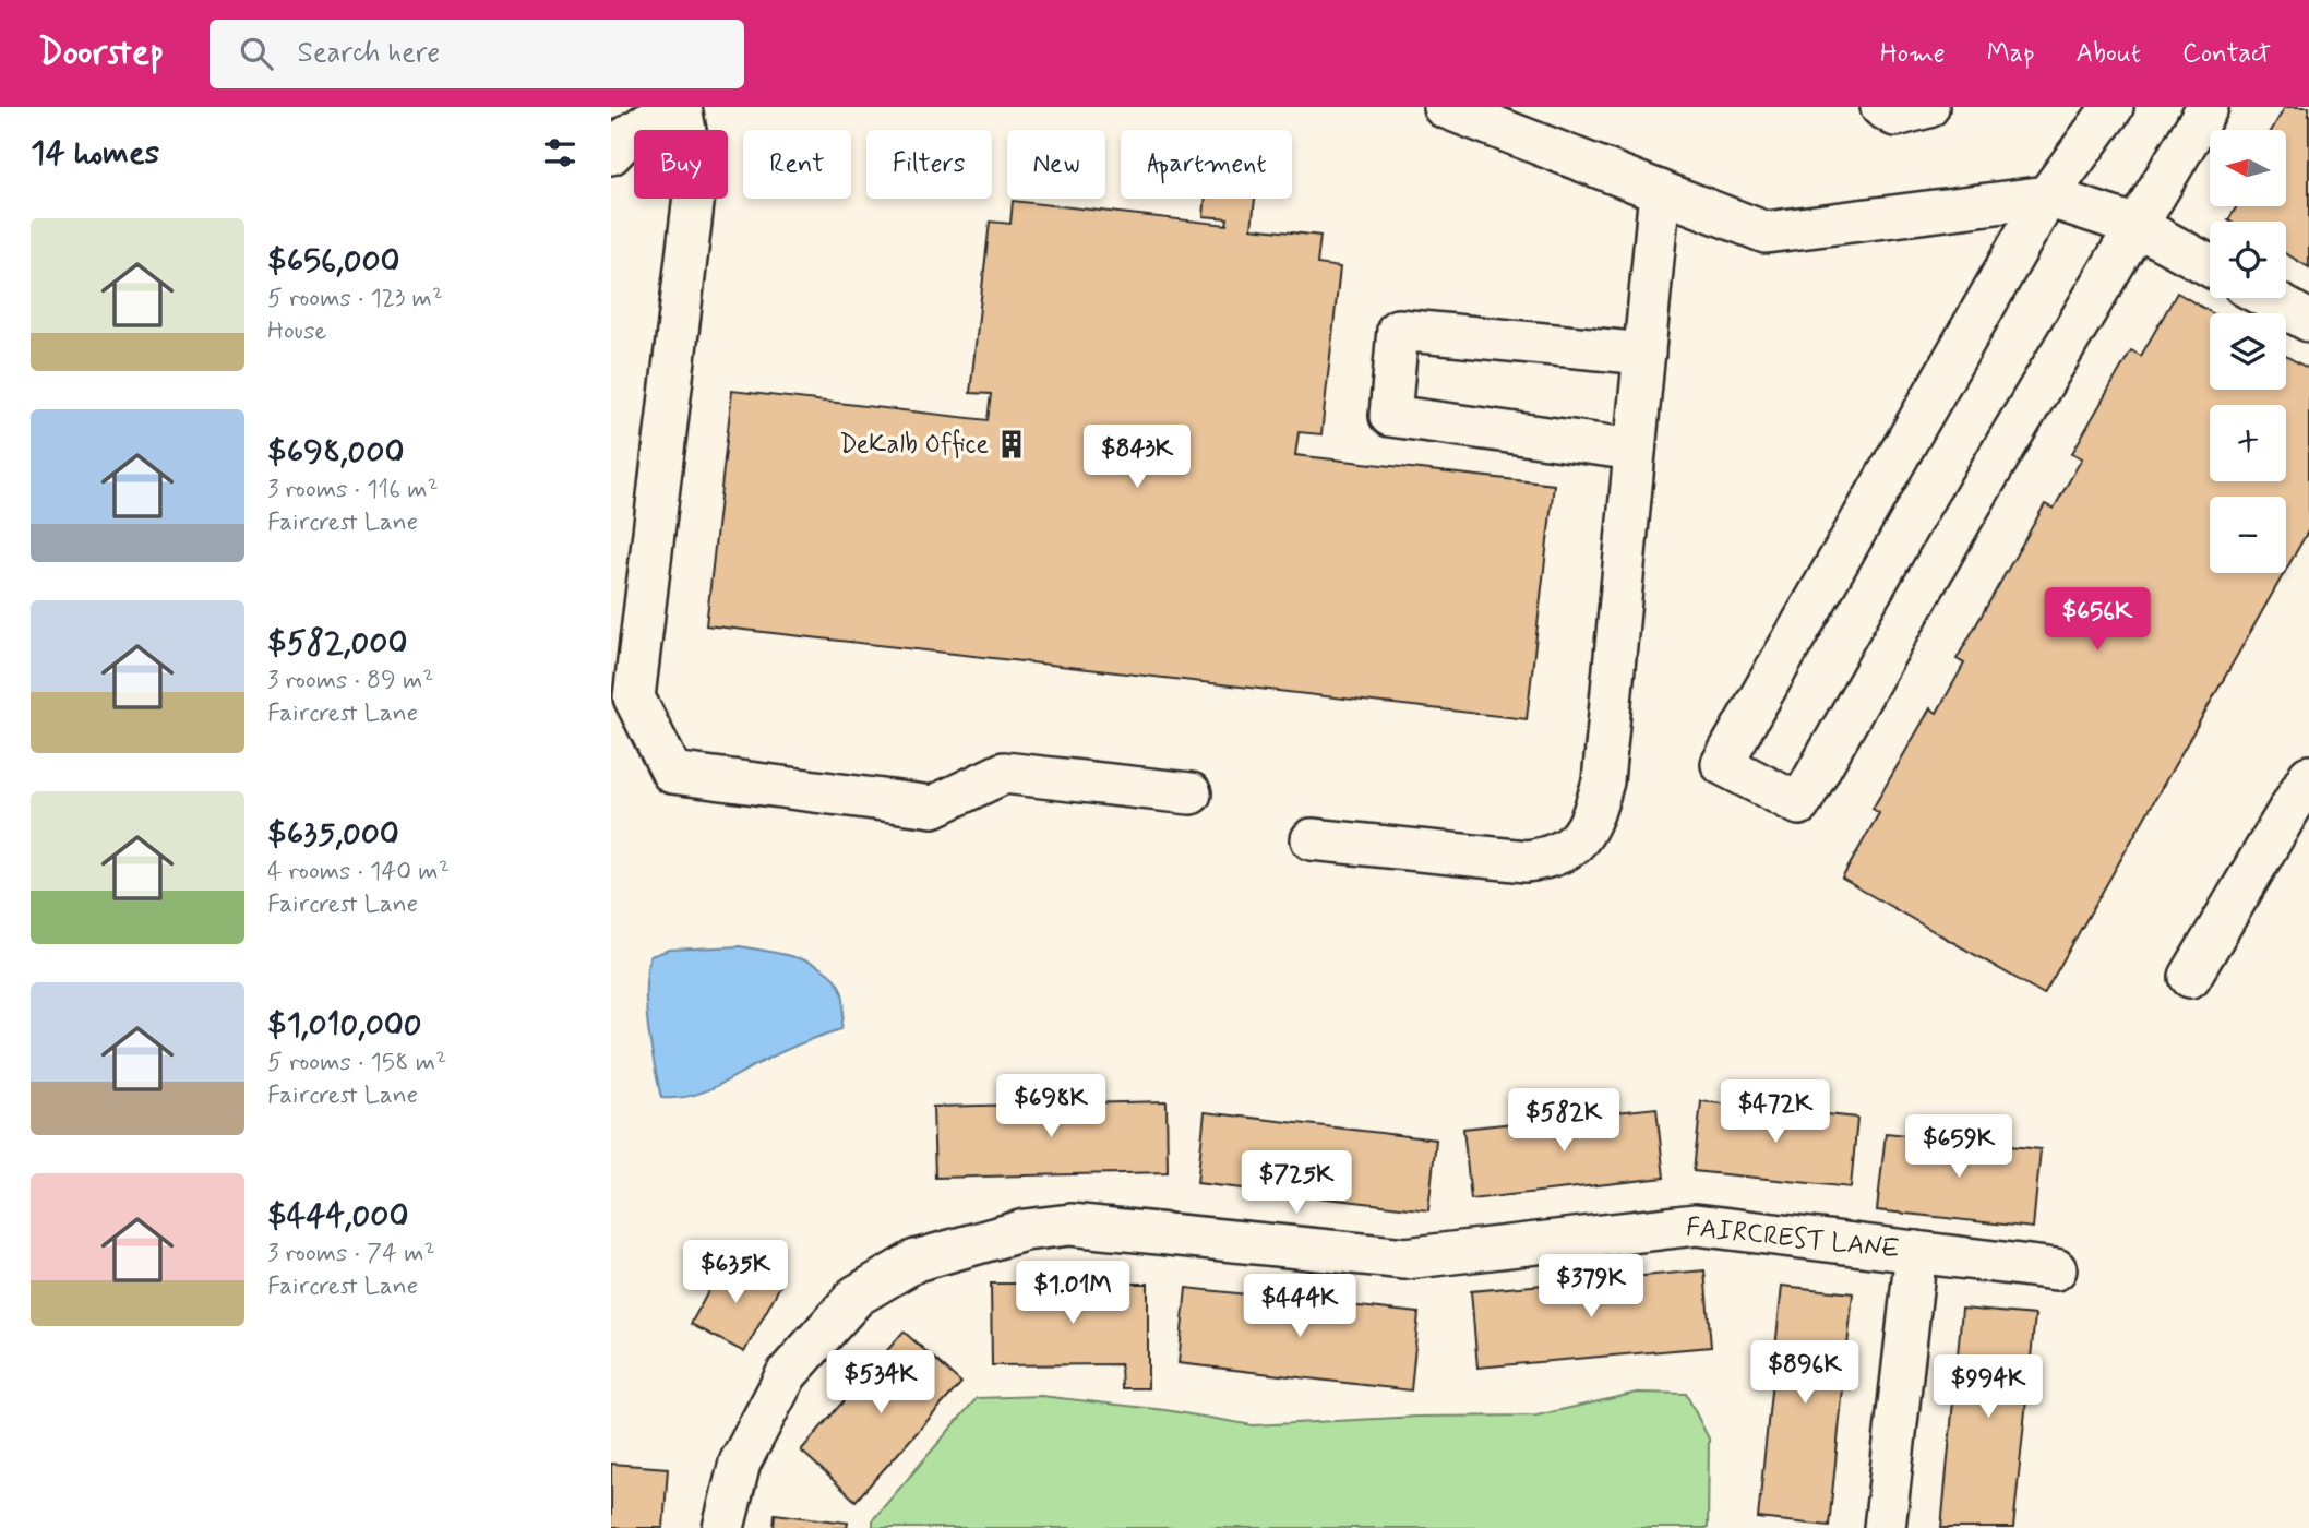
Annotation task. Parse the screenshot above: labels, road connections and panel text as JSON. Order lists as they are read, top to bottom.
{
  "streets": {
    "street": ["FAIRCREST LANE"]
  },
  "places": {
    "building": ["DeKalb Office"]
  },
  "north": "left",
  "page": {
    "header": "Doorstep",
    "search": "Search here",
    "nav": [
      "Home",
      "Map",
      "About",
      "Contact"
    ],
    "heading": "14 homes",
    "map_buttons": ["+", "−"],
    "chip": [
      "Buy",
      "Rent",
      "Filters",
      "New",
      "Apartment"
    ],
    "list": [
      {
        "name": "$656,000",
        "note": "5 rooms · 123 m² · House"
      },
      {
        "name": "$698,000",
        "note": "3 rooms · 116 m² · Faircrest Lane"
      },
      {
        "name": "$582,000",
        "note": "3 rooms · 89 m² · Faircrest Lane"
      },
      {
        "name": "$635,000",
        "note": "4 rooms · 140 m² · Faircrest Lane"
      },
      {
        "name": "$1,010,000",
        "note": "5 rooms · 158 m² · Faircrest Lane"
      },
      {
        "name": "$444,000",
        "note": "3 rooms · 74 m² · Faircrest Lane"
      }
    ],
    "price": [
      "$843K",
      "$656K",
      "$698K",
      "$472K",
      "$582K",
      "$659K",
      "$725K",
      "$635K",
      "$379K",
      "$1.01M",
      "$444K",
      "$896K",
      "$534K",
      "$994K"
    ]
  }
}
